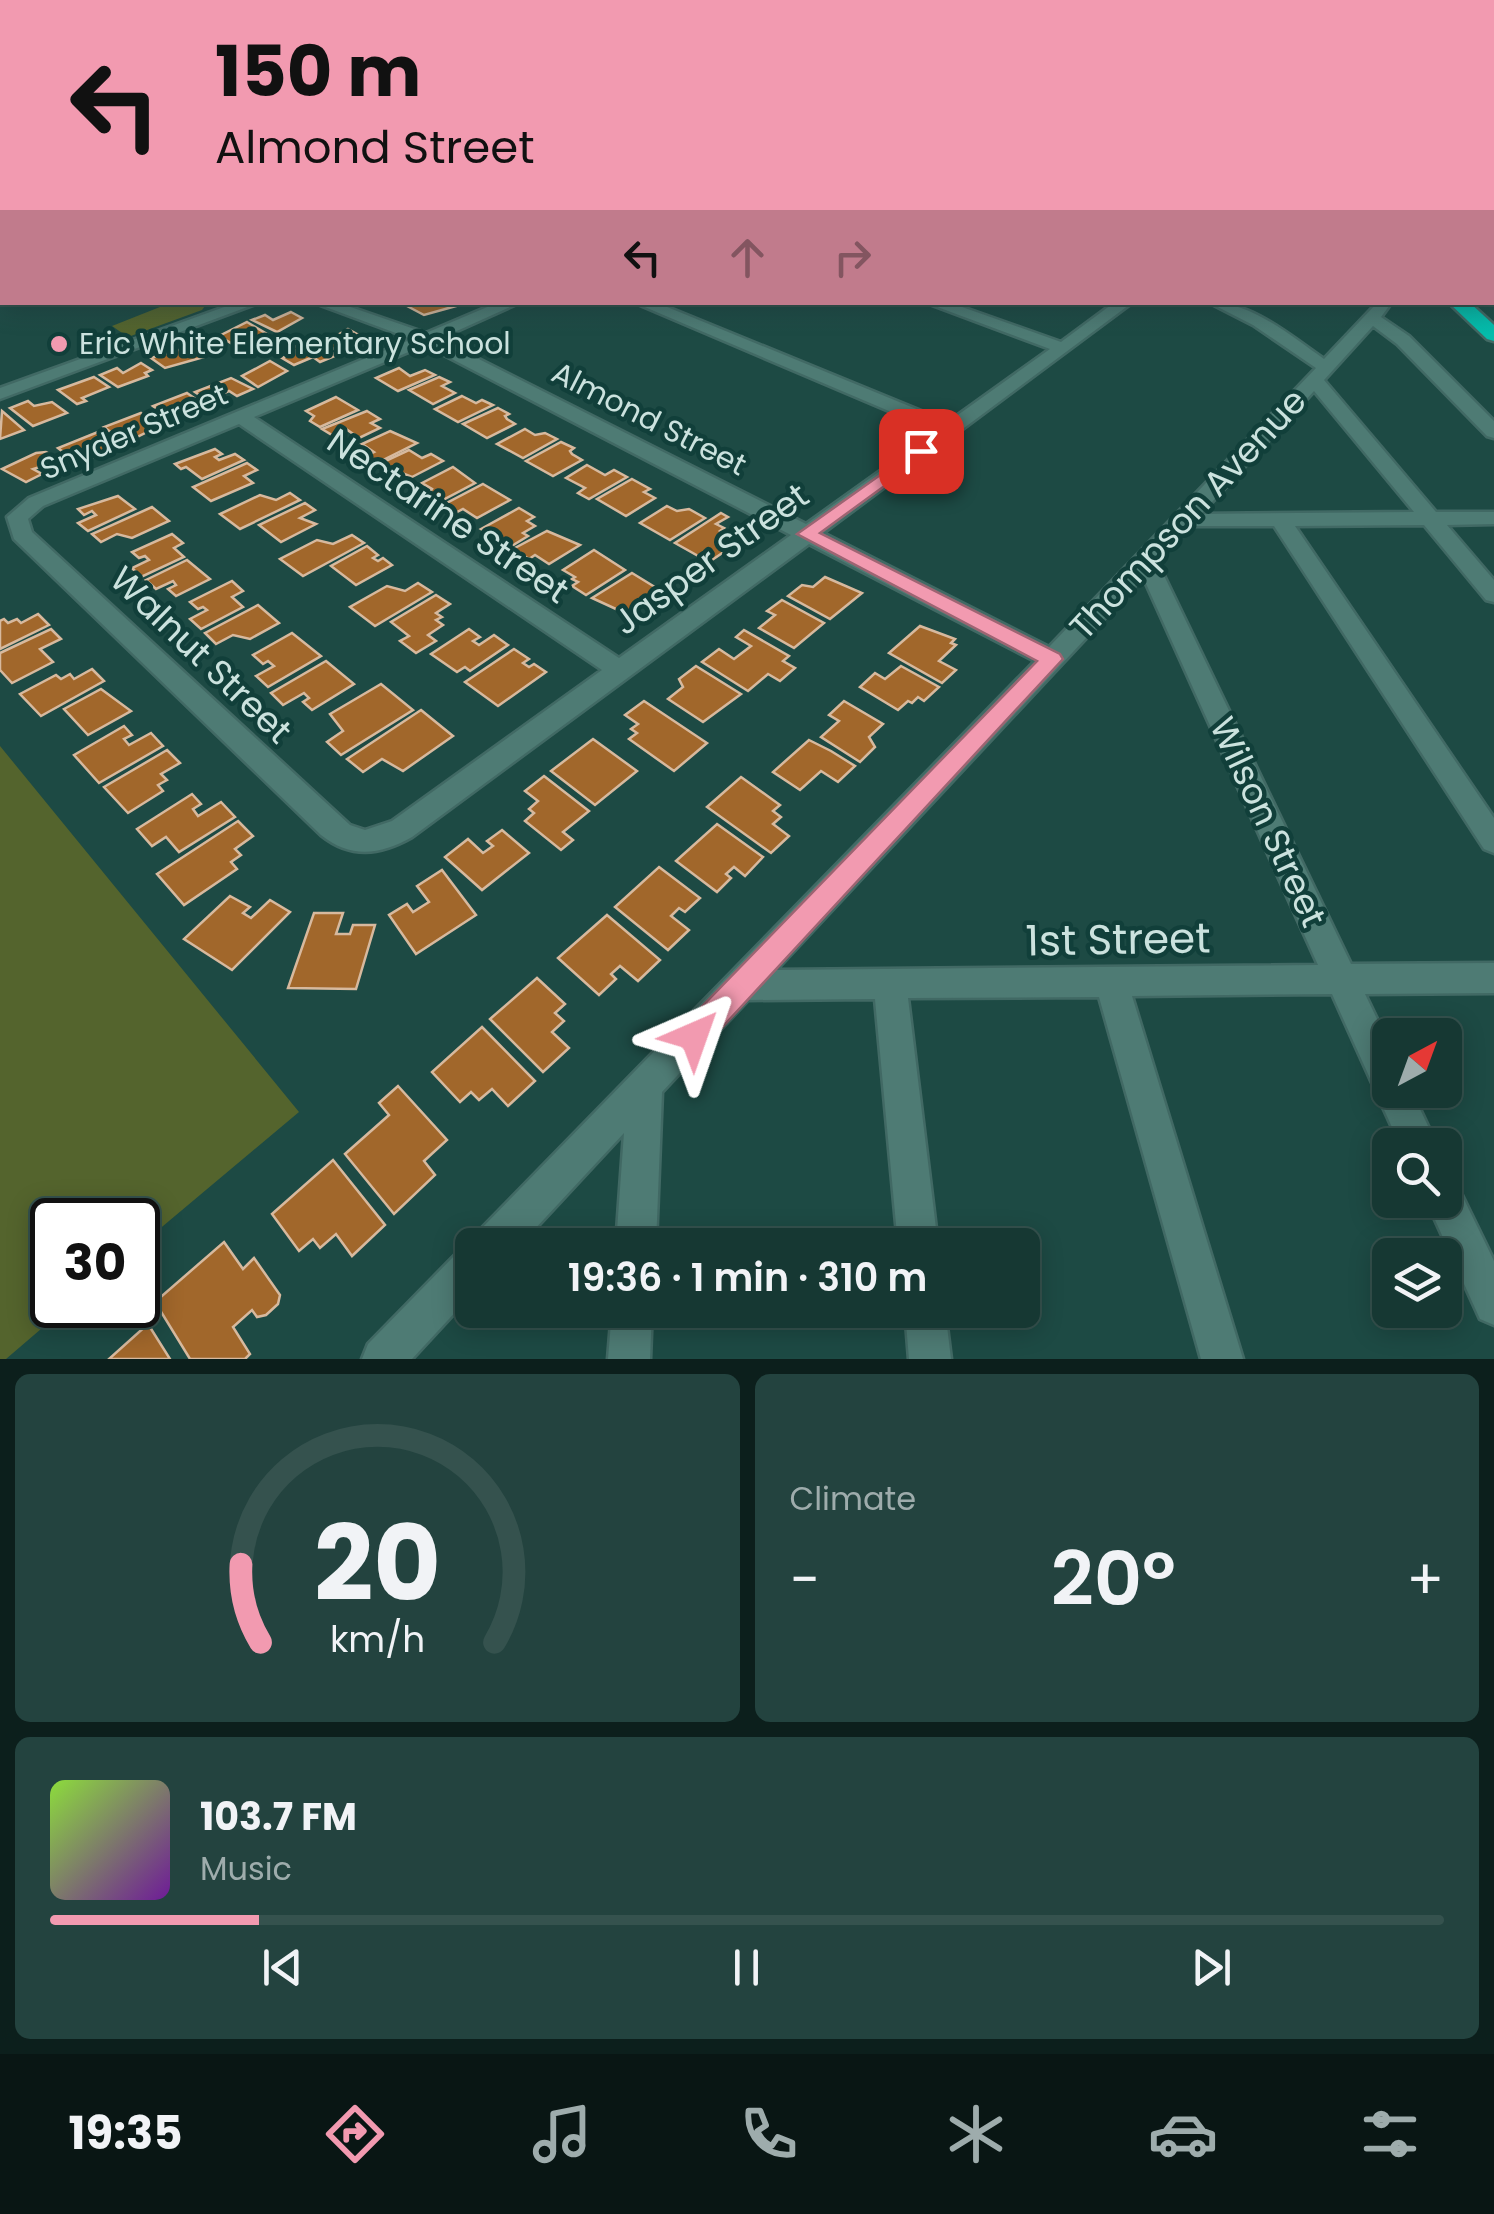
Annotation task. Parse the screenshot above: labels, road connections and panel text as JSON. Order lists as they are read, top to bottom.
{
  "streets": {
    "street": [
      "Almond Street",
      "Snyder Street",
      "Thompson Avenue",
      "Nectarine Street",
      "Jasper Street",
      "Walnut Street",
      "Wilson Street",
      "1st Street"
    ]
  },
  "crossings": [
    ["Almond Street", "Snyder Street"],
    ["Almond Street", "Thompson Avenue"],
    ["Almond Street", "Jasper Street"],
    ["Snyder Street", "Nectarine Street"],
    ["Snyder Street", "Walnut Street"],
    ["Thompson Avenue", "Wilson Street"],
    ["Thompson Avenue", "1st Street"],
    ["Nectarine Street", "Jasper Street"],
    ["Jasper Street", "Walnut Street"],
    ["Wilson Street", "1st Street"]
  ],
  "places": ["Eric White Elementary School"],
  "north": "top right",
  "page": {
    "turn": ["150 m", "Almond Street"],
    "limit": "30",
    "trip": "19:36 · 1 min · 310 m",
    "tile": "Climate",
    "heat": ["−", "20°", "+"],
    "song": ["103.7 FM", "Music"],
    "tabs": "19:35",
    "gauge": ["20", "km/h"]
  }
}
